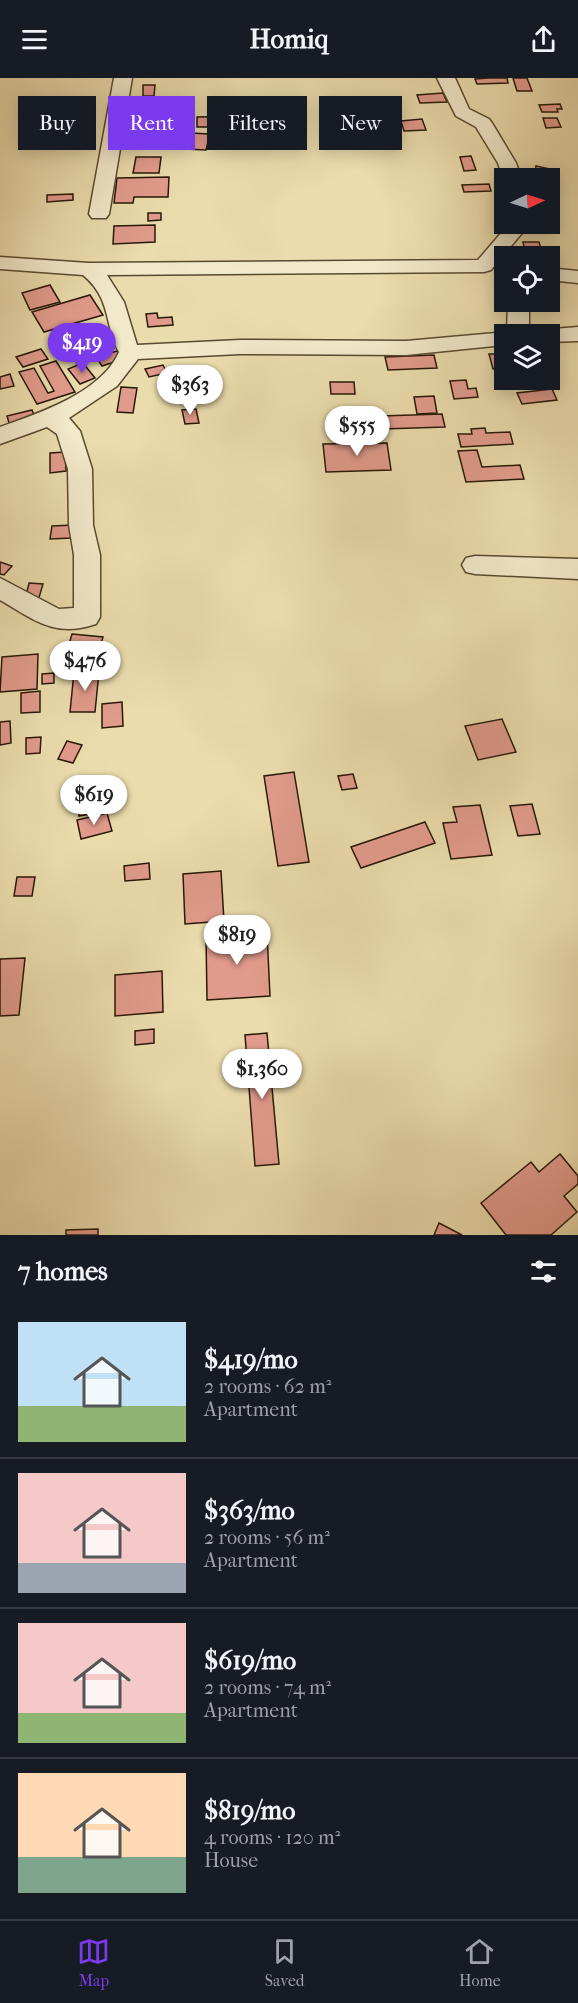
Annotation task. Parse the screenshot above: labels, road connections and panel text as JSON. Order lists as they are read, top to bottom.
{
  "north": "right",
  "page": {
    "header": "Homiq",
    "chip": [
      "Buy",
      "Rent",
      "Filters",
      "New"
    ],
    "price": [
      "$419",
      "$363",
      "$555",
      "$476",
      "$619",
      "$819",
      "$1,360"
    ],
    "heading": "7 homes",
    "list": [
      {
        "name": "$419/mo",
        "note": "2 rooms · 62 m² · Apartment"
      },
      {
        "name": "$363/mo",
        "note": "2 rooms · 56 m² · Apartment"
      },
      {
        "name": "$619/mo",
        "note": "2 rooms · 74 m² · Apartment"
      },
      {
        "name": "$819/mo",
        "note": "4 rooms · 120 m² · House"
      }
    ],
    "tabs": ["Map", "Saved", "Home"]
  }
}
